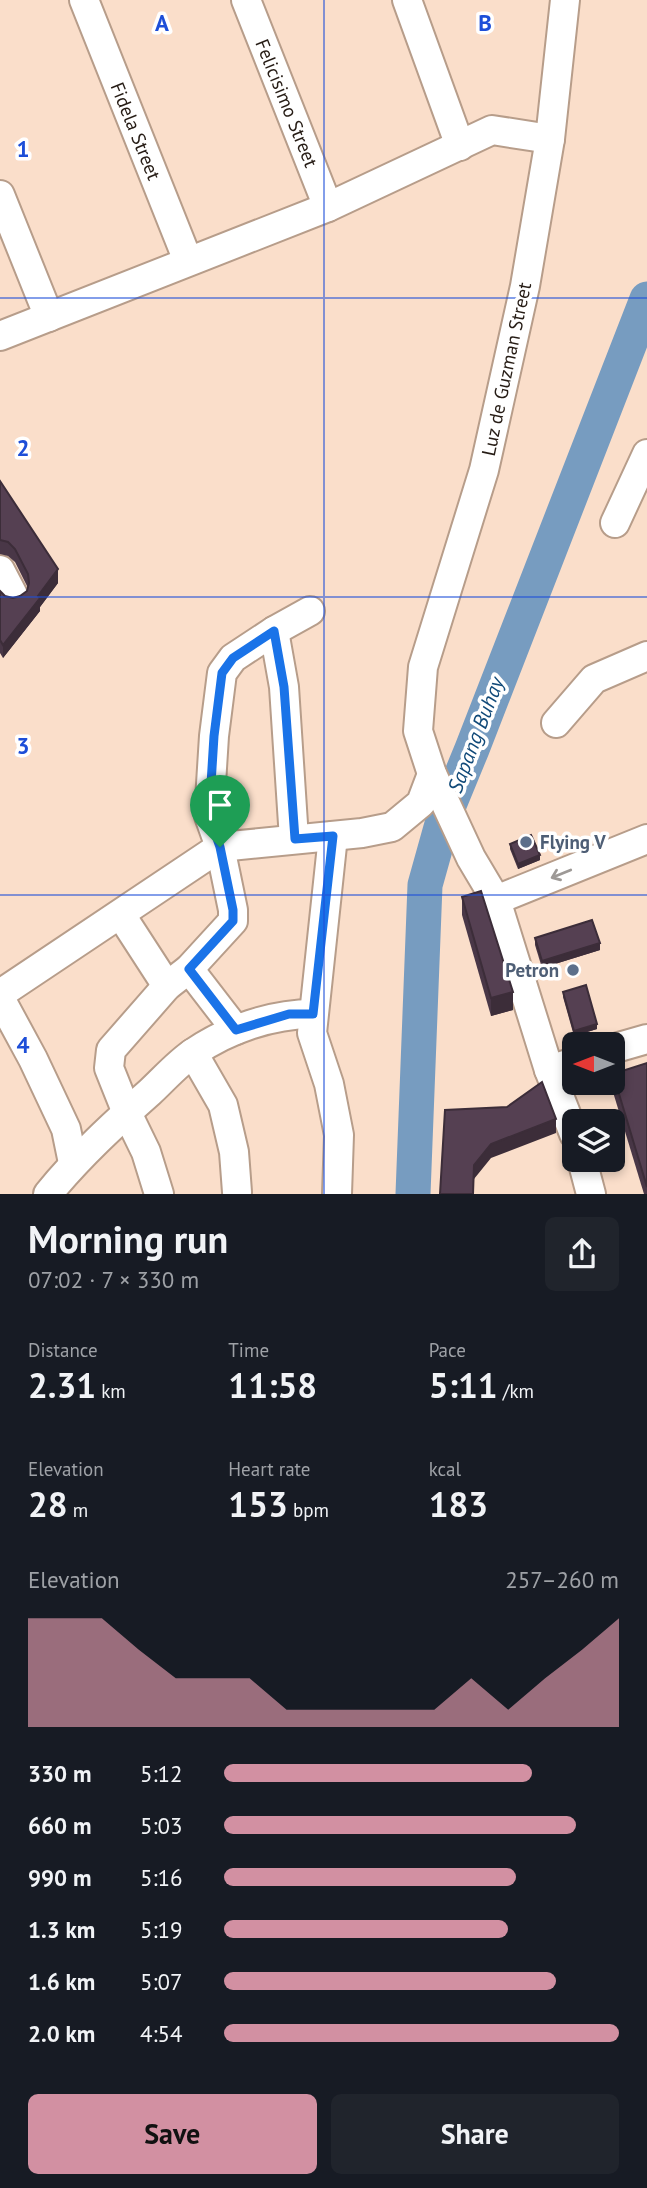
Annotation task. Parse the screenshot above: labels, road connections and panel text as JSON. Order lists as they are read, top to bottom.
{
  "streets": {
    "street": ["Felicisimo Street", "Fidela Street", "Luz de Guzman Street"]
  },
  "water": ["Sapang Buhay"],
  "places": ["Flying V", "Petron"],
  "north": "left",
  "page": {
    "heading": ["Morning run", "07:02 · 7 × 330 m"],
    "stats": [
      ["Distance", "2.31 km"],
      ["Time", "11:58"],
      ["Pace", "5:11 /km"],
      ["Elevation", "28 m"],
      ["Heart rate", "153 bpm"],
      ["kcal", "183"]
    ],
    "chart": ["Elevation", "257–260 m"],
    "list": [
      {
        "name": "330 m",
        "note": "5:12"
      },
      {
        "name": "660 m",
        "note": "5:03"
      },
      {
        "name": "990 m",
        "note": "5:16"
      },
      {
        "name": "1.3 km",
        "note": "5:19"
      },
      {
        "name": "1.6 km",
        "note": "5:07"
      },
      {
        "name": "2.0 km",
        "note": "4:54"
      }
    ],
    "buttons": ["Save", "Share"]
  },
  "grid": {
    "columns": ["A", "B"],
    "rows": [
      "1",
      "2",
      "3",
      "4"
    ]
  }
}
